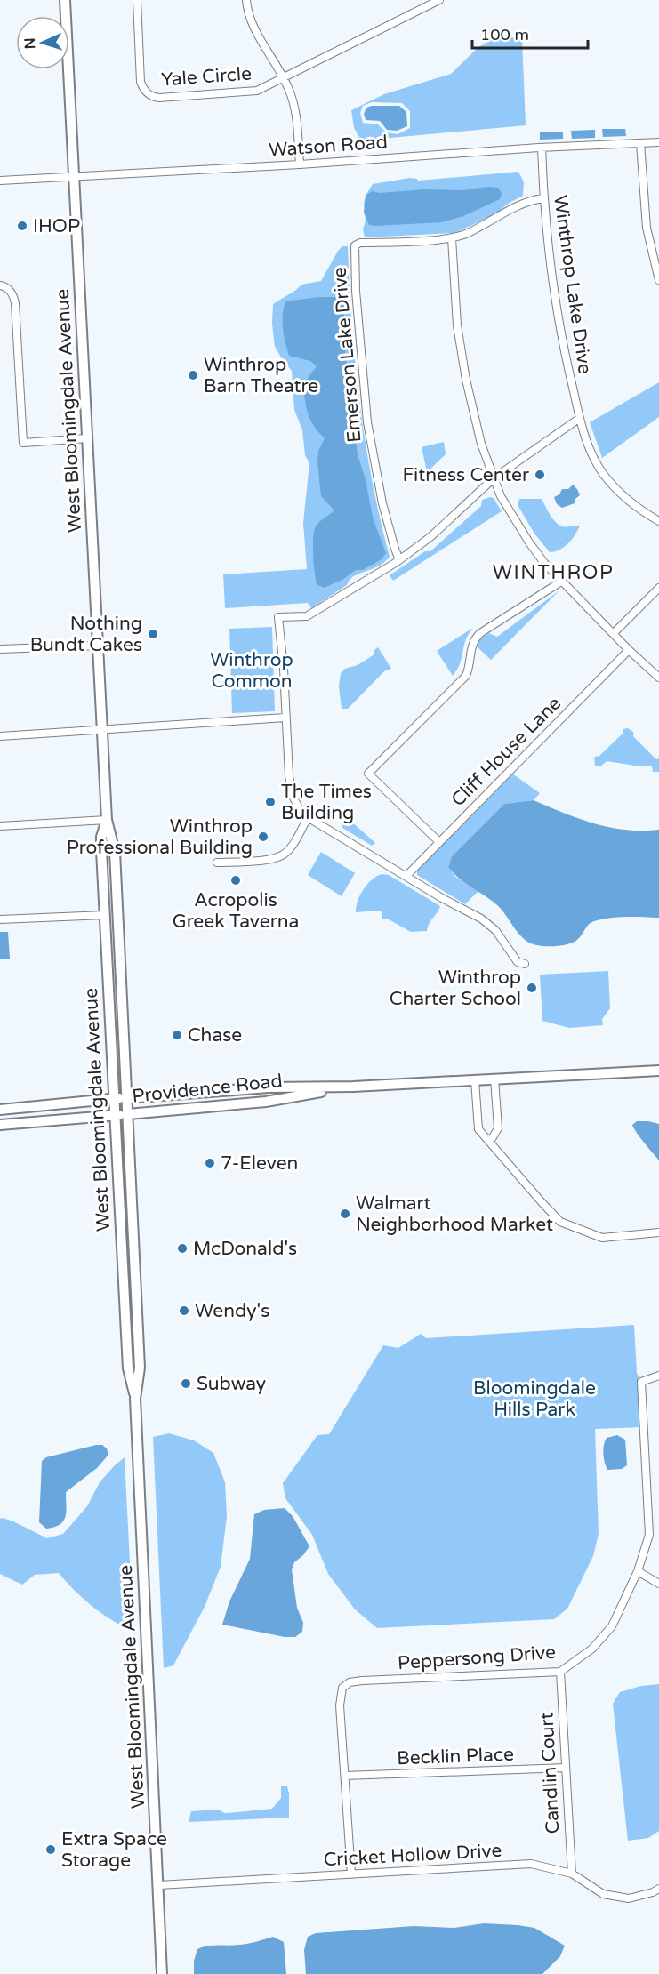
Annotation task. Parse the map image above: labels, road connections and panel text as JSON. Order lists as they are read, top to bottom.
{
  "streets": {
    "main road": ["West Bloomingdale Avenue", "Providence Road"],
    "street": [
      "Yale Circle",
      "Watson Road",
      "Winthrop Lake Drive",
      "Emerson Lake Drive",
      "Cliff House Lane",
      "Peppersong Drive",
      "Becklin Place",
      "Candlin Court",
      "Cricket Hollow Drive"
    ]
  },
  "crossings": [
    ["Watson Road", "Winthrop Lake Drive"],
    ["Watson Road", "West Bloomingdale Avenue"],
    ["Winthrop Lake Drive", "Emerson Lake Drive"],
    ["West Bloomingdale Avenue", "Providence Road"],
    ["West Bloomingdale Avenue", "Cricket Hollow Drive"],
    ["Peppersong Drive", "Becklin Place"],
    ["Peppersong Drive", "Candlin Court"],
    ["Peppersong Drive", "Cricket Hollow Drive"],
    ["Becklin Place", "Candlin Court"],
    ["Candlin Court", "Cricket Hollow Drive"]
  ],
  "districts": ["WINTHROP"],
  "parks": ["Winthrop Common", "Bloomingdale Hills Park"],
  "places": [
    "IHOP",
    "Winthrop Barn Theatre",
    "Fitness Center",
    "Nothing Bundt Cakes",
    "The Times Building",
    "Winthrop Professional Building",
    "Acropolis Greek Taverna",
    "Winthrop Charter School",
    "Chase",
    "7-Eleven",
    "Walmart Neighborhood Market",
    "McDonald's",
    "Wendy's",
    "Subway",
    "Extra Space Storage"
  ],
  "scale_bar": "100 m",
  "north": "left"
}
